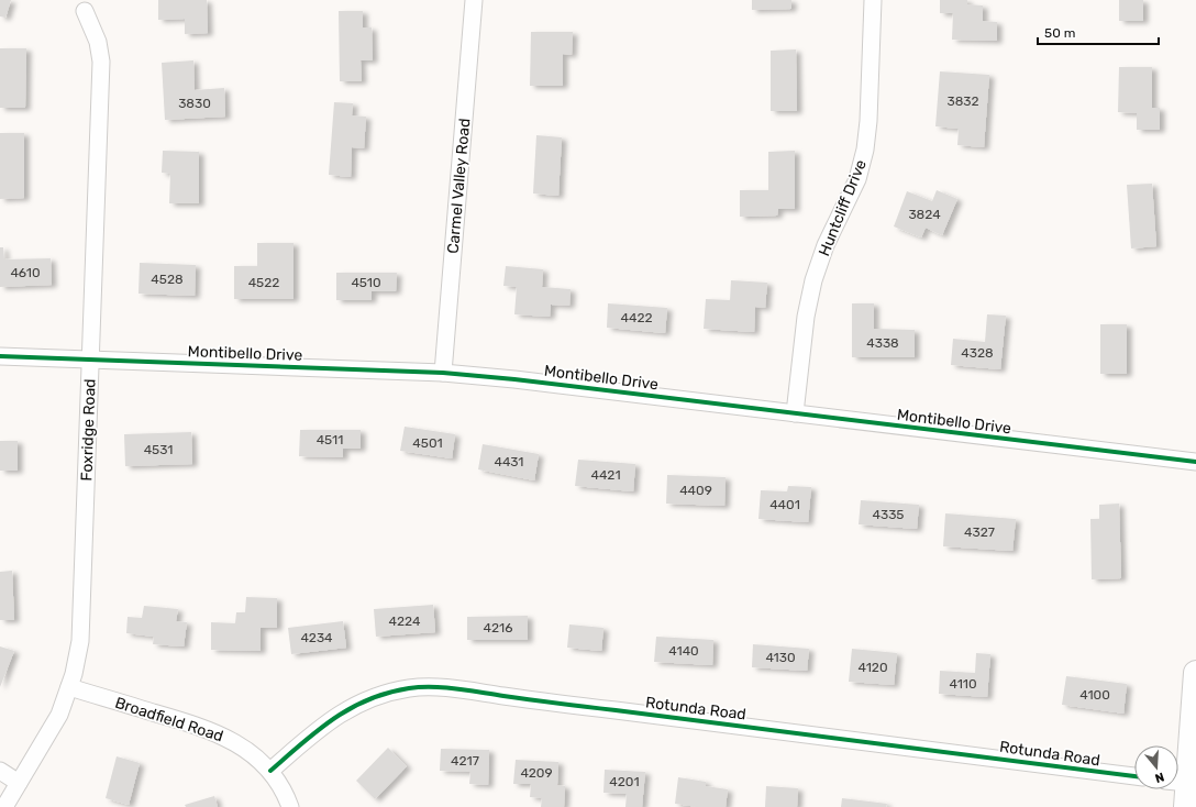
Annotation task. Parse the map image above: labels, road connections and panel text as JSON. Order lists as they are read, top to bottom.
{
  "streets": {
    "street": [
      "Carmel Valley Road",
      "Huntcliff Drive",
      "Montibello Drive",
      "Foxridge Road",
      "Rotunda Road",
      "Broadfield Road"
    ]
  },
  "crossings": [
    ["Carmel Valley Road", "Montibello Drive"],
    ["Huntcliff Drive", "Montibello Drive"],
    ["Montibello Drive", "Foxridge Road"],
    ["Foxridge Road", "Broadfield Road"],
    ["Rotunda Road", "Broadfield Road"]
  ],
  "house_numbers": [
    "3832",
    "3830",
    "3824",
    "4610",
    "4528",
    "4522",
    "4510",
    "4422",
    "4338",
    "4328",
    "4511",
    "4501",
    "4531",
    "4431",
    "4421",
    "4409",
    "4401",
    "4335",
    "4327",
    "4224",
    "4216",
    "4234",
    "4140",
    "4130",
    "4120",
    "4110",
    "4100",
    "4217",
    "4209",
    "4201"
  ],
  "scale_bar": "50 m",
  "north": "bottom"
}
